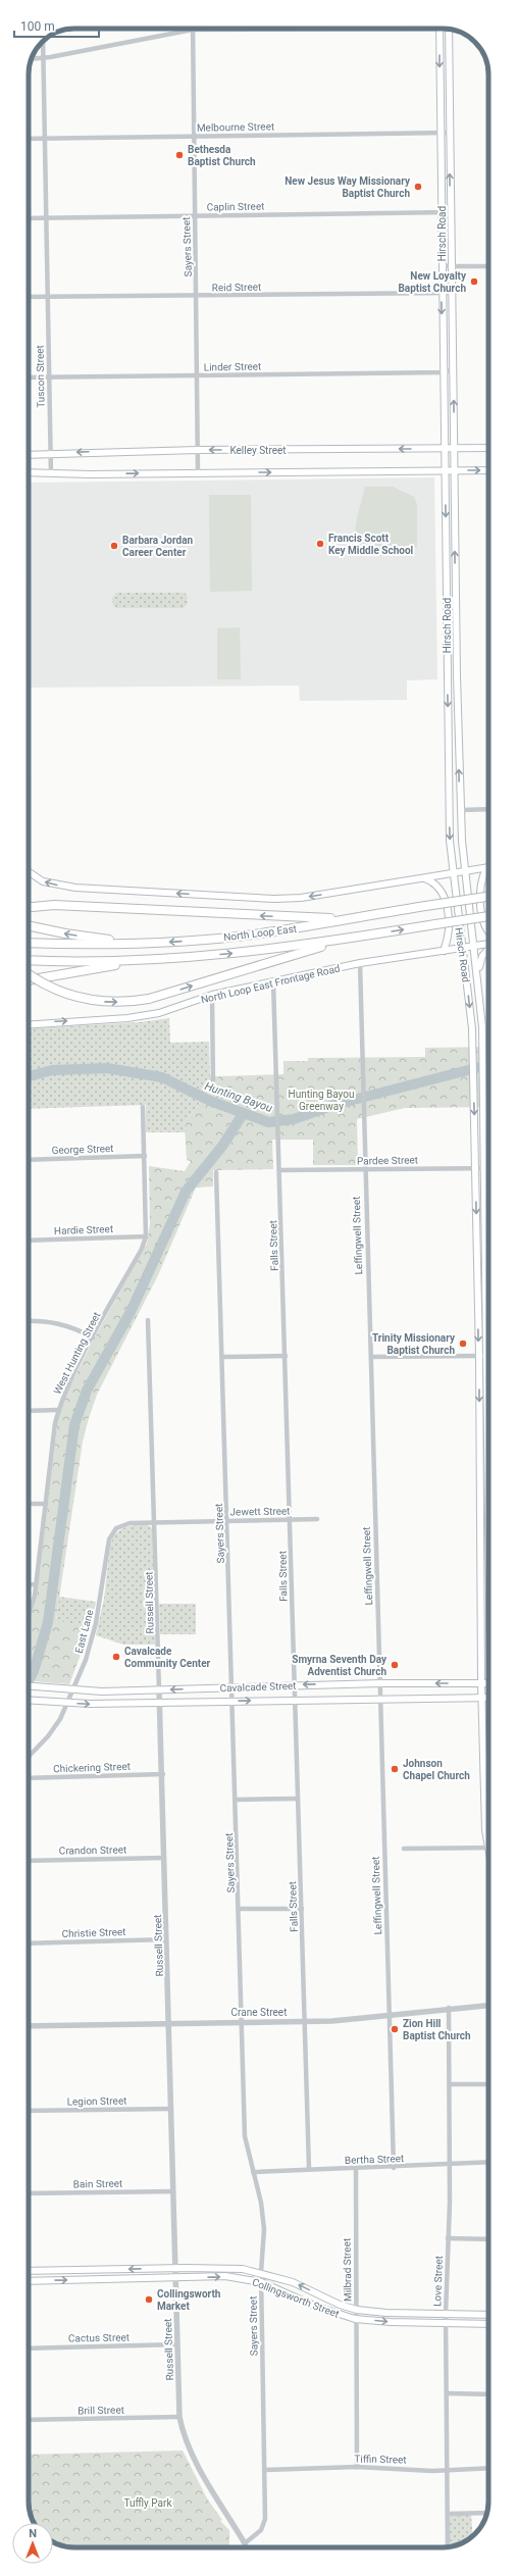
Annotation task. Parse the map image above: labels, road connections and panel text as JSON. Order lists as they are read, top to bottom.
{
  "streets": {
    "highway": ["North Loop East"],
    "main road": [
      "Hirsch Road",
      "Kelley Street",
      "North Loop East Frontage Road",
      "Cavalcade Street",
      "Collingsworth Street"
    ],
    "street": [
      "Melbourne Street",
      "Caplin Street",
      "Sayers Street",
      "Reid Street",
      "Linder Street",
      "Tuscon Street",
      "George Street",
      "Pardee Street",
      "Hardie Street",
      "Leffingwell Street",
      "Falls Street",
      "West Hunting Street",
      "Jewett Street",
      "Russell Street",
      "East Lane",
      "Chickering Street",
      "Crandon Street",
      "Christie Street",
      "Crane Street",
      "Legion Street",
      "Bertha Street",
      "Bain Street",
      "Milbrad Street",
      "Love Street",
      "Cactus Street",
      "Brill Street",
      "Tiffin Street"
    ]
  },
  "crossings": [
    ["Melbourne Street", "Hirsch Road"],
    ["Melbourne Street", "Sayers Street"],
    ["Melbourne Street", "Tuscon Street"],
    ["Caplin Street", "Hirsch Road"],
    ["Caplin Street", "Sayers Street"],
    ["Caplin Street", "Tuscon Street"],
    ["Hirsch Road", "Reid Street"],
    ["Hirsch Road", "Linder Street"],
    ["Hirsch Road", "Kelley Street"],
    ["Hirsch Road", "North Loop East Frontage Road"],
    ["Hirsch Road", "Pardee Street"],
    ["Hirsch Road", "Cavalcade Street"],
    ["Sayers Street", "Reid Street"],
    ["Sayers Street", "Linder Street"],
    ["Sayers Street", "Kelley Street"],
    ["Sayers Street", "Jewett Street"],
    ["Sayers Street", "Russell Street"],
    ["Sayers Street", "Cavalcade Street"],
    ["Sayers Street", "Crane Street"],
    ["Sayers Street", "Bertha Street"],
    ["Sayers Street", "Collingsworth Street"],
    ["Sayers Street", "Tiffin Street"],
    ["Reid Street", "Tuscon Street"],
    ["Linder Street", "Tuscon Street"],
    ["Tuscon Street", "Kelley Street"],
    ["North Loop East Frontage Road", "Leffingwell Street"],
    ["North Loop East Frontage Road", "Falls Street"],
    ["George Street", "West Hunting Street"],
    ["Pardee Street", "Leffingwell Street"],
    ["Pardee Street", "Falls Street"],
    ["Hardie Street", "West Hunting Street"],
    ["Leffingwell Street", "Cavalcade Street"],
    ["Leffingwell Street", "Crane Street"],
    ["Leffingwell Street", "Bertha Street"],
    ["Falls Street", "Jewett Street"],
    ["Falls Street", "Cavalcade Street"],
    ["Falls Street", "Crane Street"],
    ["Falls Street", "Bertha Street"],
    ["Jewett Street", "Russell Street"],
    ["Jewett Street", "East Lane"],
    ["Russell Street", "East Lane"],
    ["Russell Street", "Cavalcade Street"],
    ["Russell Street", "Chickering Street"],
    ["Russell Street", "Crandon Street"],
    ["Russell Street", "Christie Street"],
    ["Russell Street", "Crane Street"],
    ["Russell Street", "Legion Street"],
    ["Russell Street", "Bain Street"],
    ["Russell Street", "Collingsworth Street"],
    ["Russell Street", "Cactus Street"],
    ["Russell Street", "Brill Street"],
    ["East Lane", "Cavalcade Street"],
    ["Crane Street", "Love Street"],
    ["Bertha Street", "Milbrad Street"],
    ["Bertha Street", "Love Street"],
    ["Milbrad Street", "Collingsworth Street"],
    ["Milbrad Street", "Tiffin Street"],
    ["Love Street", "Collingsworth Street"],
    ["Love Street", "Tiffin Street"]
  ],
  "one_way": ["North Loop East Frontage Road"],
  "water": ["Hunting Bayou"],
  "parks": ["Hunting Bayou Greenway", "Tuffly Park"],
  "places": [
    "Bethesda Baptist Church",
    "New Jesus Way Missionary Baptist Church",
    "New Loyalty Baptist Church",
    "Francis Scott Key Middle School",
    "Barbara Jordan Career Center",
    "Trinity Missionary Baptist Church",
    "Cavalcade Community Center",
    "Smyrna Seventh Day Adventist Church",
    "Johnson Chapel Church",
    "Zion Hill Baptist Church",
    "Collingsworth Market"
  ],
  "scale_bar": "100 m",
  "north": "top"
}
